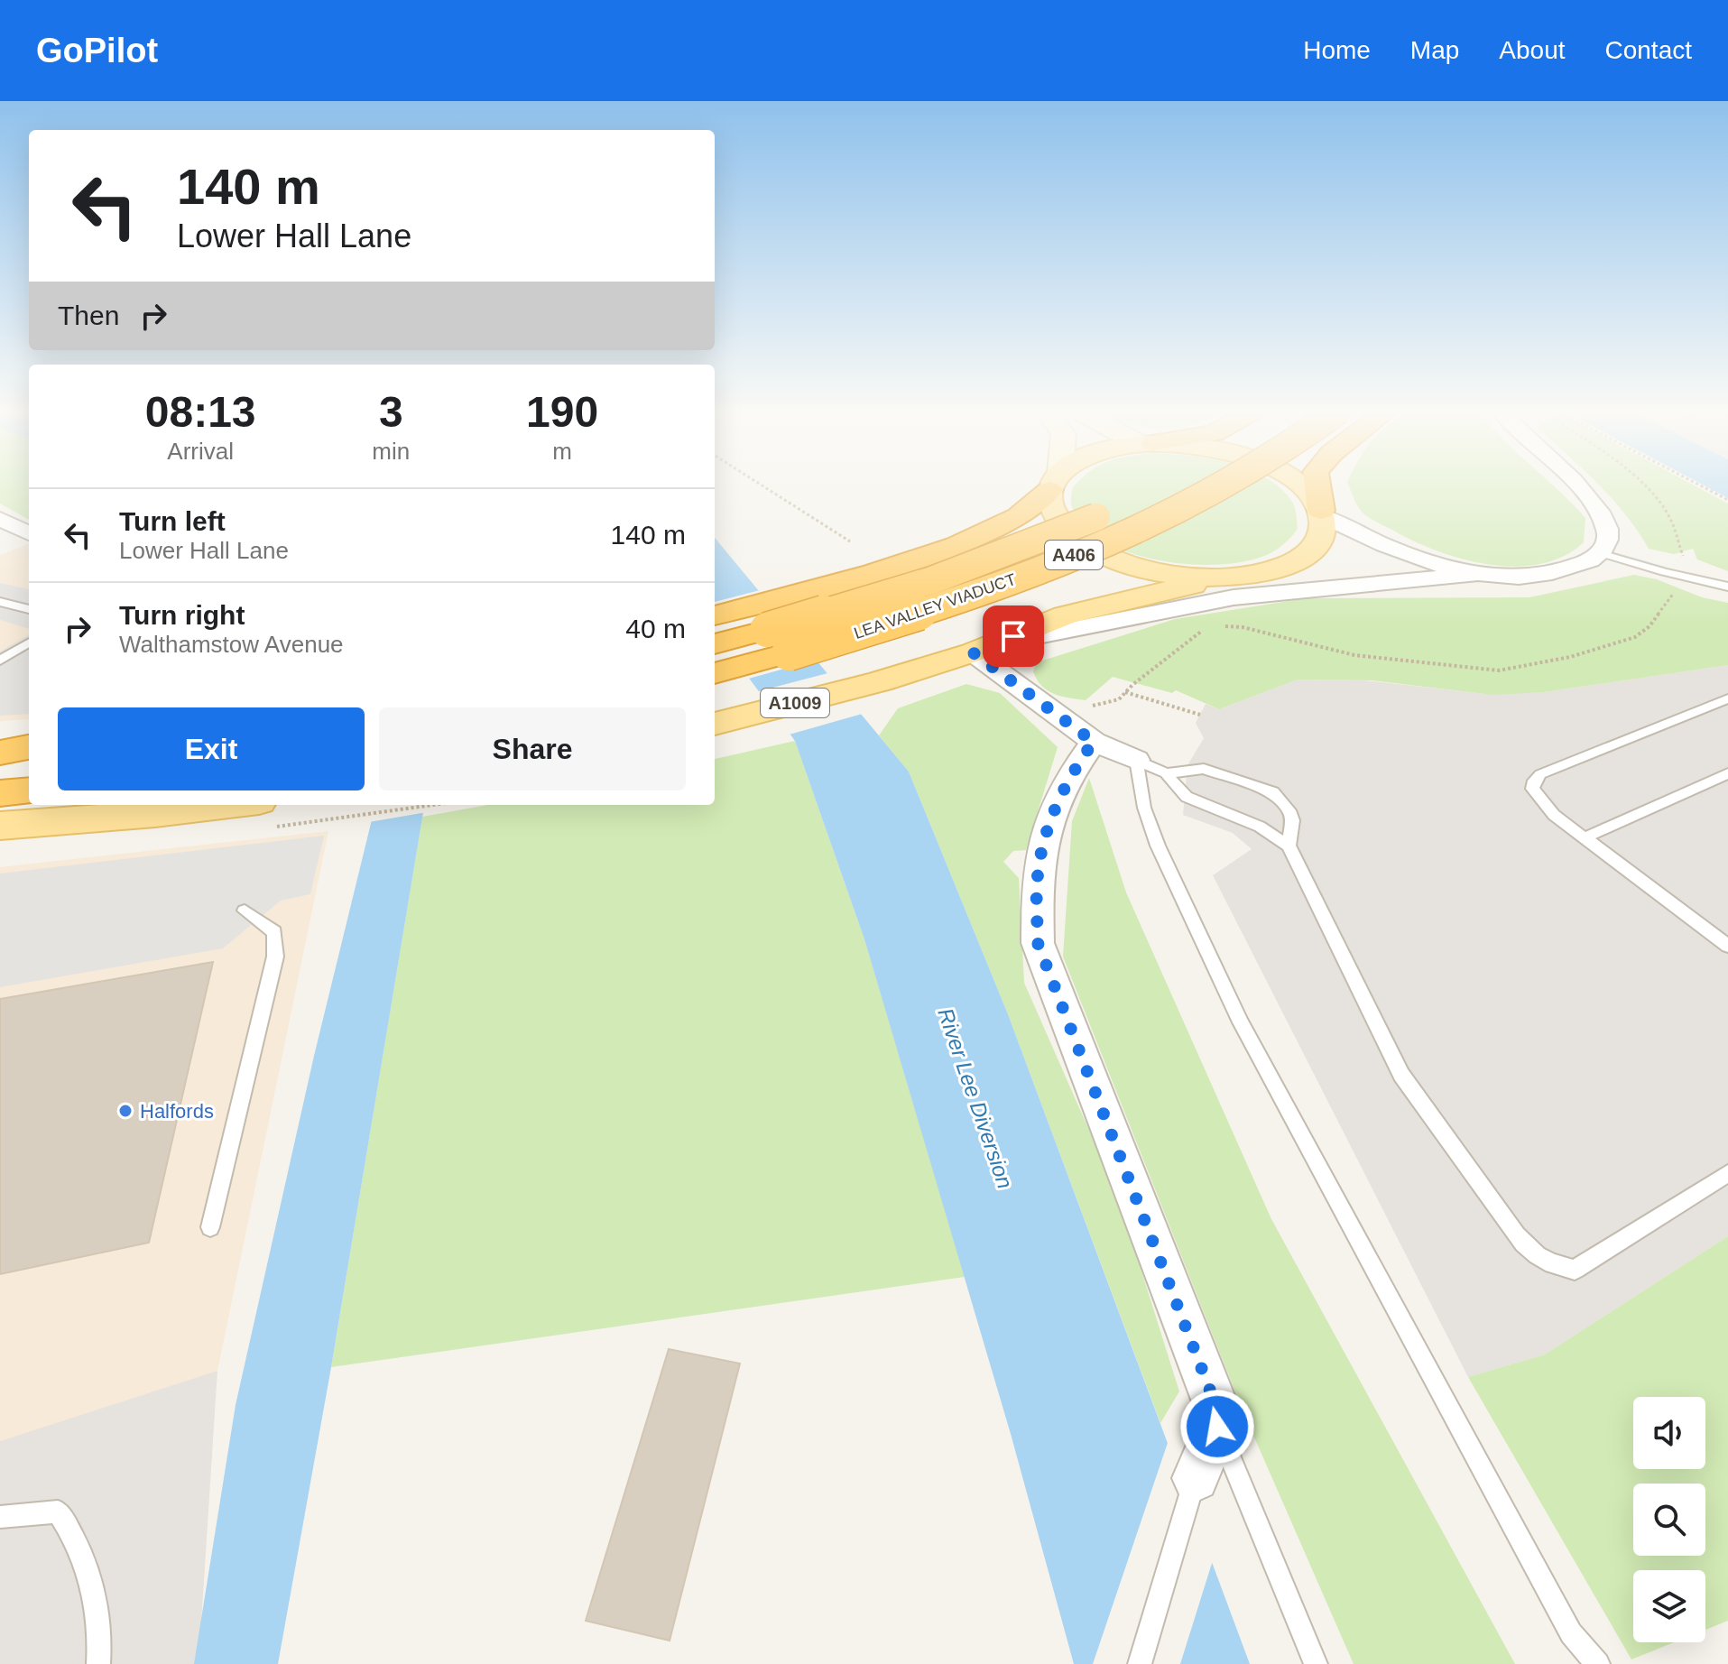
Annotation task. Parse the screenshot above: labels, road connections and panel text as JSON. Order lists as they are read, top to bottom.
{
  "streets": {
    "highway": ["A406", "LEA VALLEY VIADUCT"],
    "main road": ["A1009"]
  },
  "water": ["River Lee Diversion"],
  "places": ["Halfords"],
  "page": {
    "header": "GoPilot",
    "nav": [
      "Home",
      "Map",
      "About",
      "Contact"
    ],
    "turn": ["140 m", "Lower Hall Lane"],
    "then": "Then",
    "eta": [
      "08:13",
      "Arrival",
      "3",
      "min",
      "190",
      "m"
    ],
    "list": [
      {
        "name": "Turn left",
        "note": "Lower Hall Lane",
        "value": "140 m"
      },
      {
        "name": "Turn right",
        "note": "Walthamstow Avenue",
        "value": "40 m"
      }
    ],
    "buttons": ["Exit", "Share"]
  }
}
